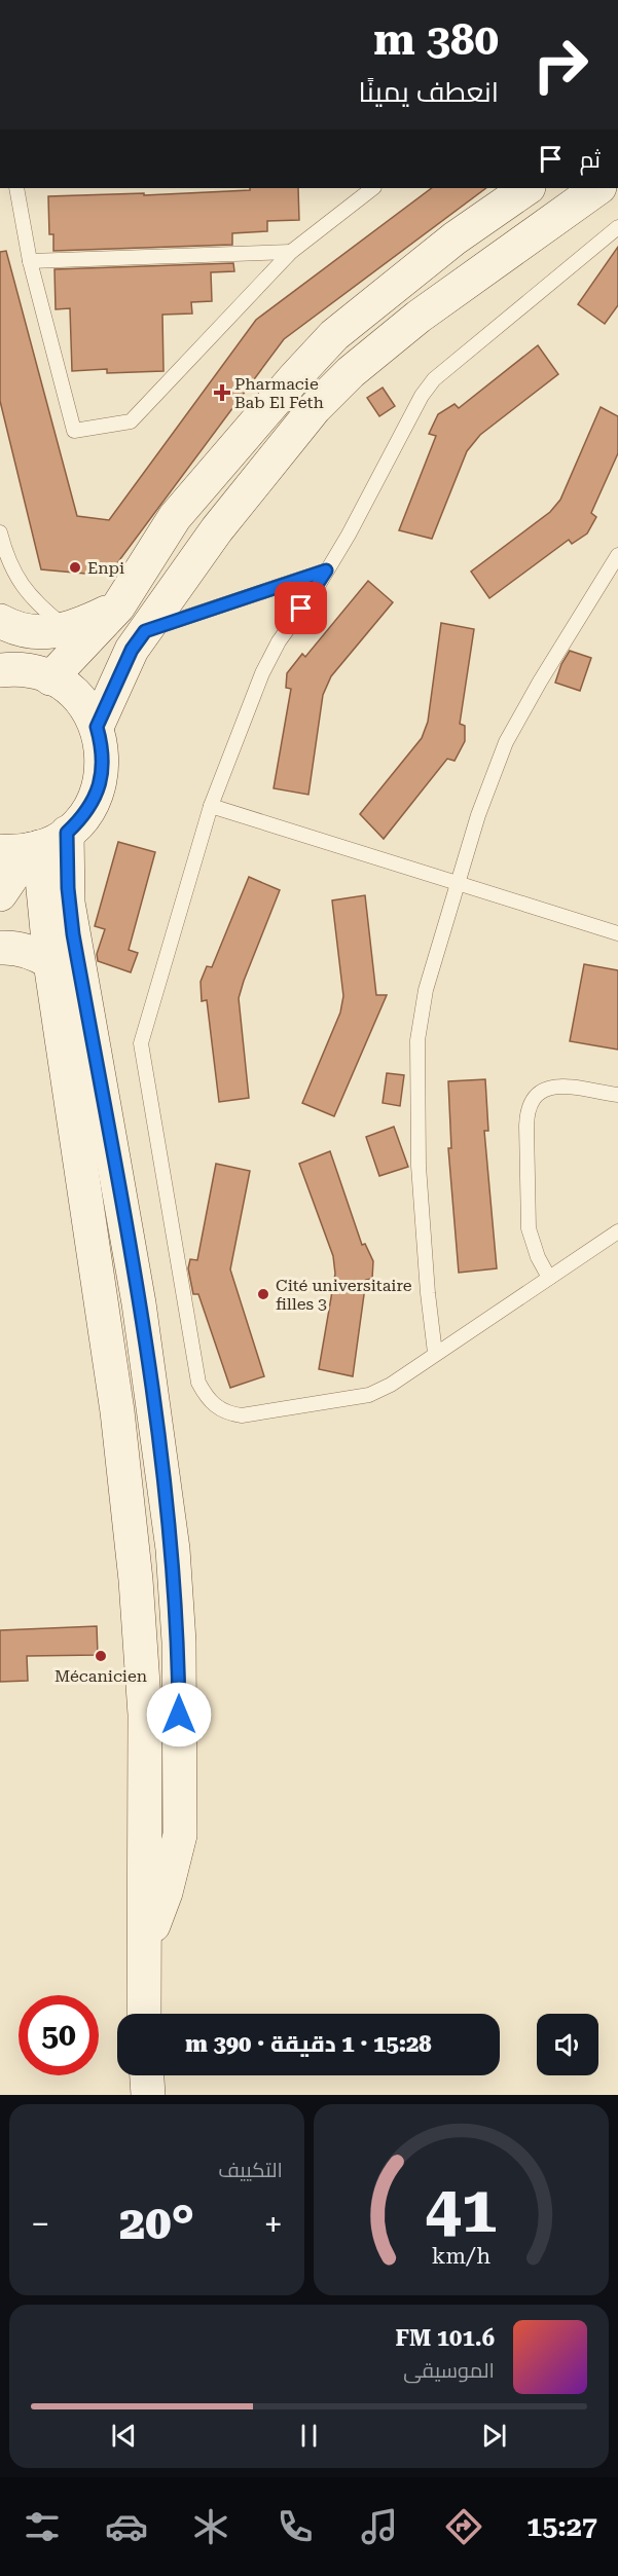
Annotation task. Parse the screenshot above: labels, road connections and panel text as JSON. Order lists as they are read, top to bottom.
{
  "places": {
    "health": ["Pharmacie Bab El Feth"],
    "other": ["Enpi", "Cité universitaire filles 3", "Mécanicien"]
  },
  "page": {
    "turn": ["380 m", "انعطف يمينًا"],
    "then": "ثم",
    "limit": "50",
    "trip": "15:28 · 1 دقيقة · 390 m",
    "tile": "التكييف",
    "heat": ["−", "20°", "+"],
    "song": ["101.6 FM", "الموسيقى"],
    "tabs": "15:27",
    "gauge": ["41", "km/h"]
  }
}
